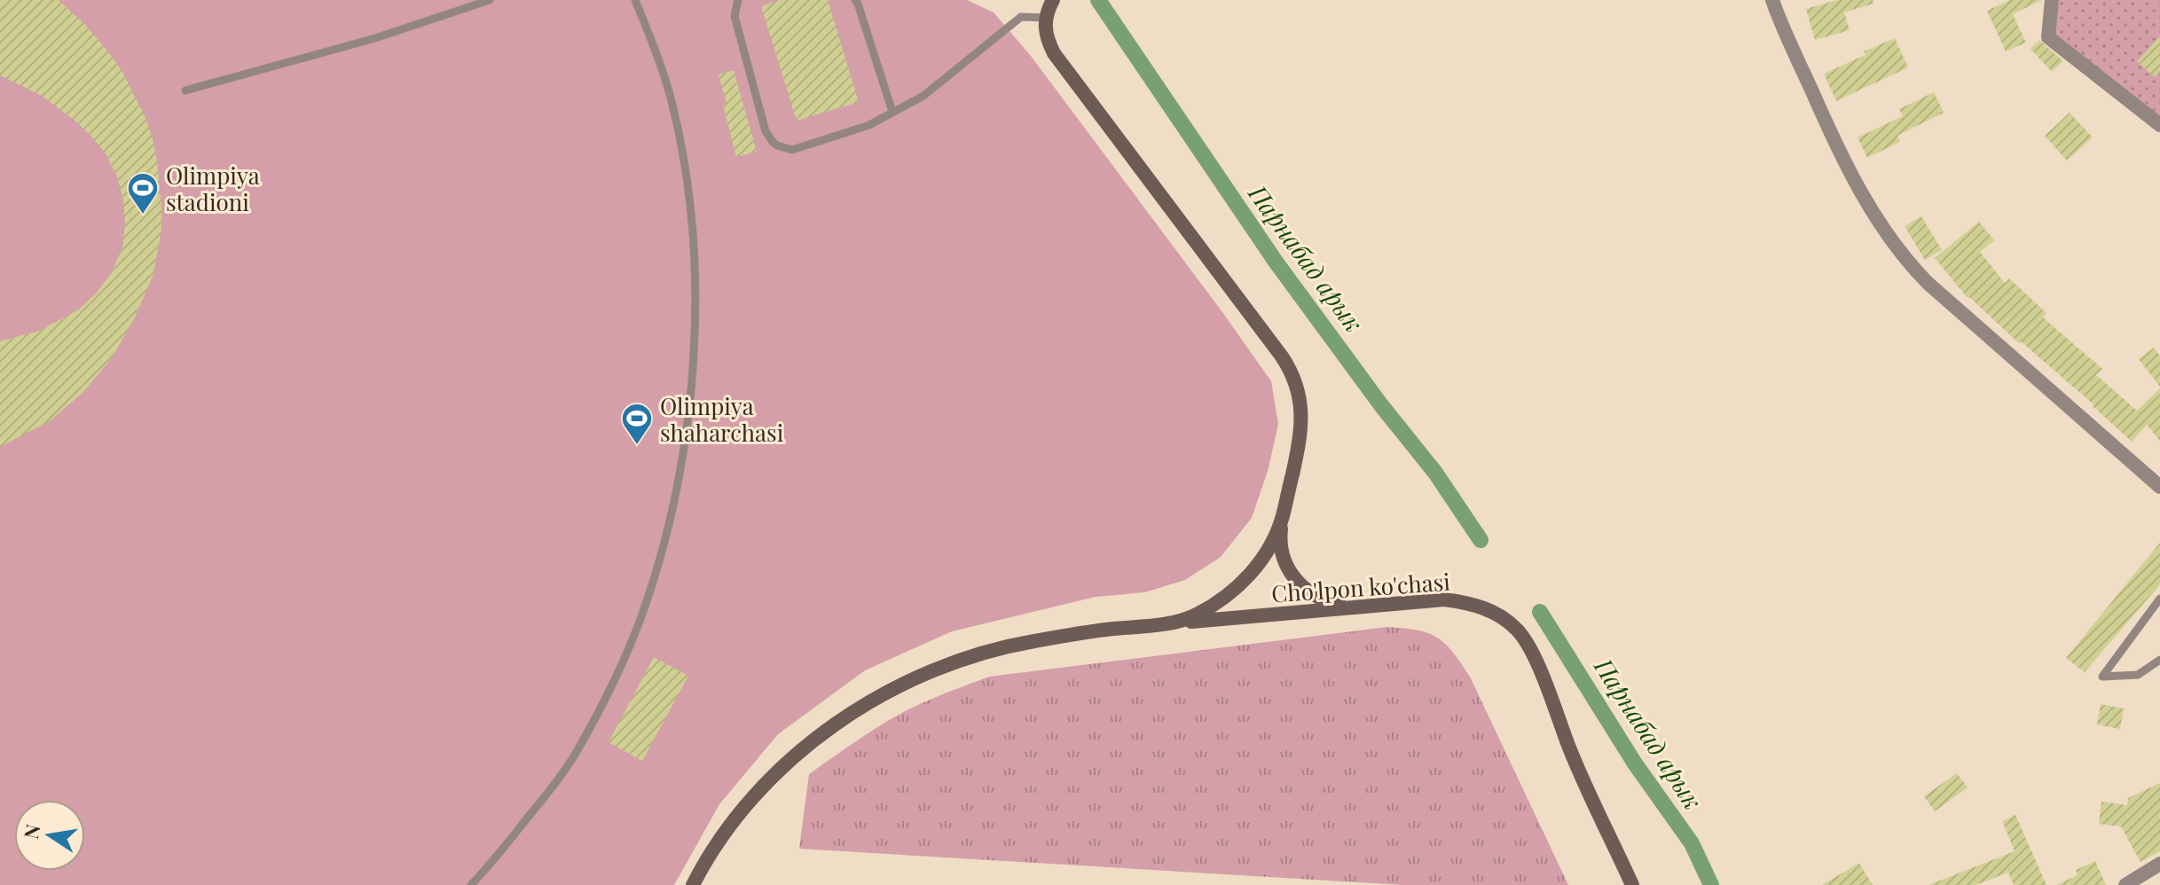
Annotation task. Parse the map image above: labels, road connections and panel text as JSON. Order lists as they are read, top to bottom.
{
  "streets": {
    "main road": ["Cho'lpon ko'chasi"]
  },
  "water": ["Парнабад арык"],
  "places": {
    "sports": ["Olimpiya stadioni", "Olimpiya shaharchasi"]
  },
  "north": "left"
}
